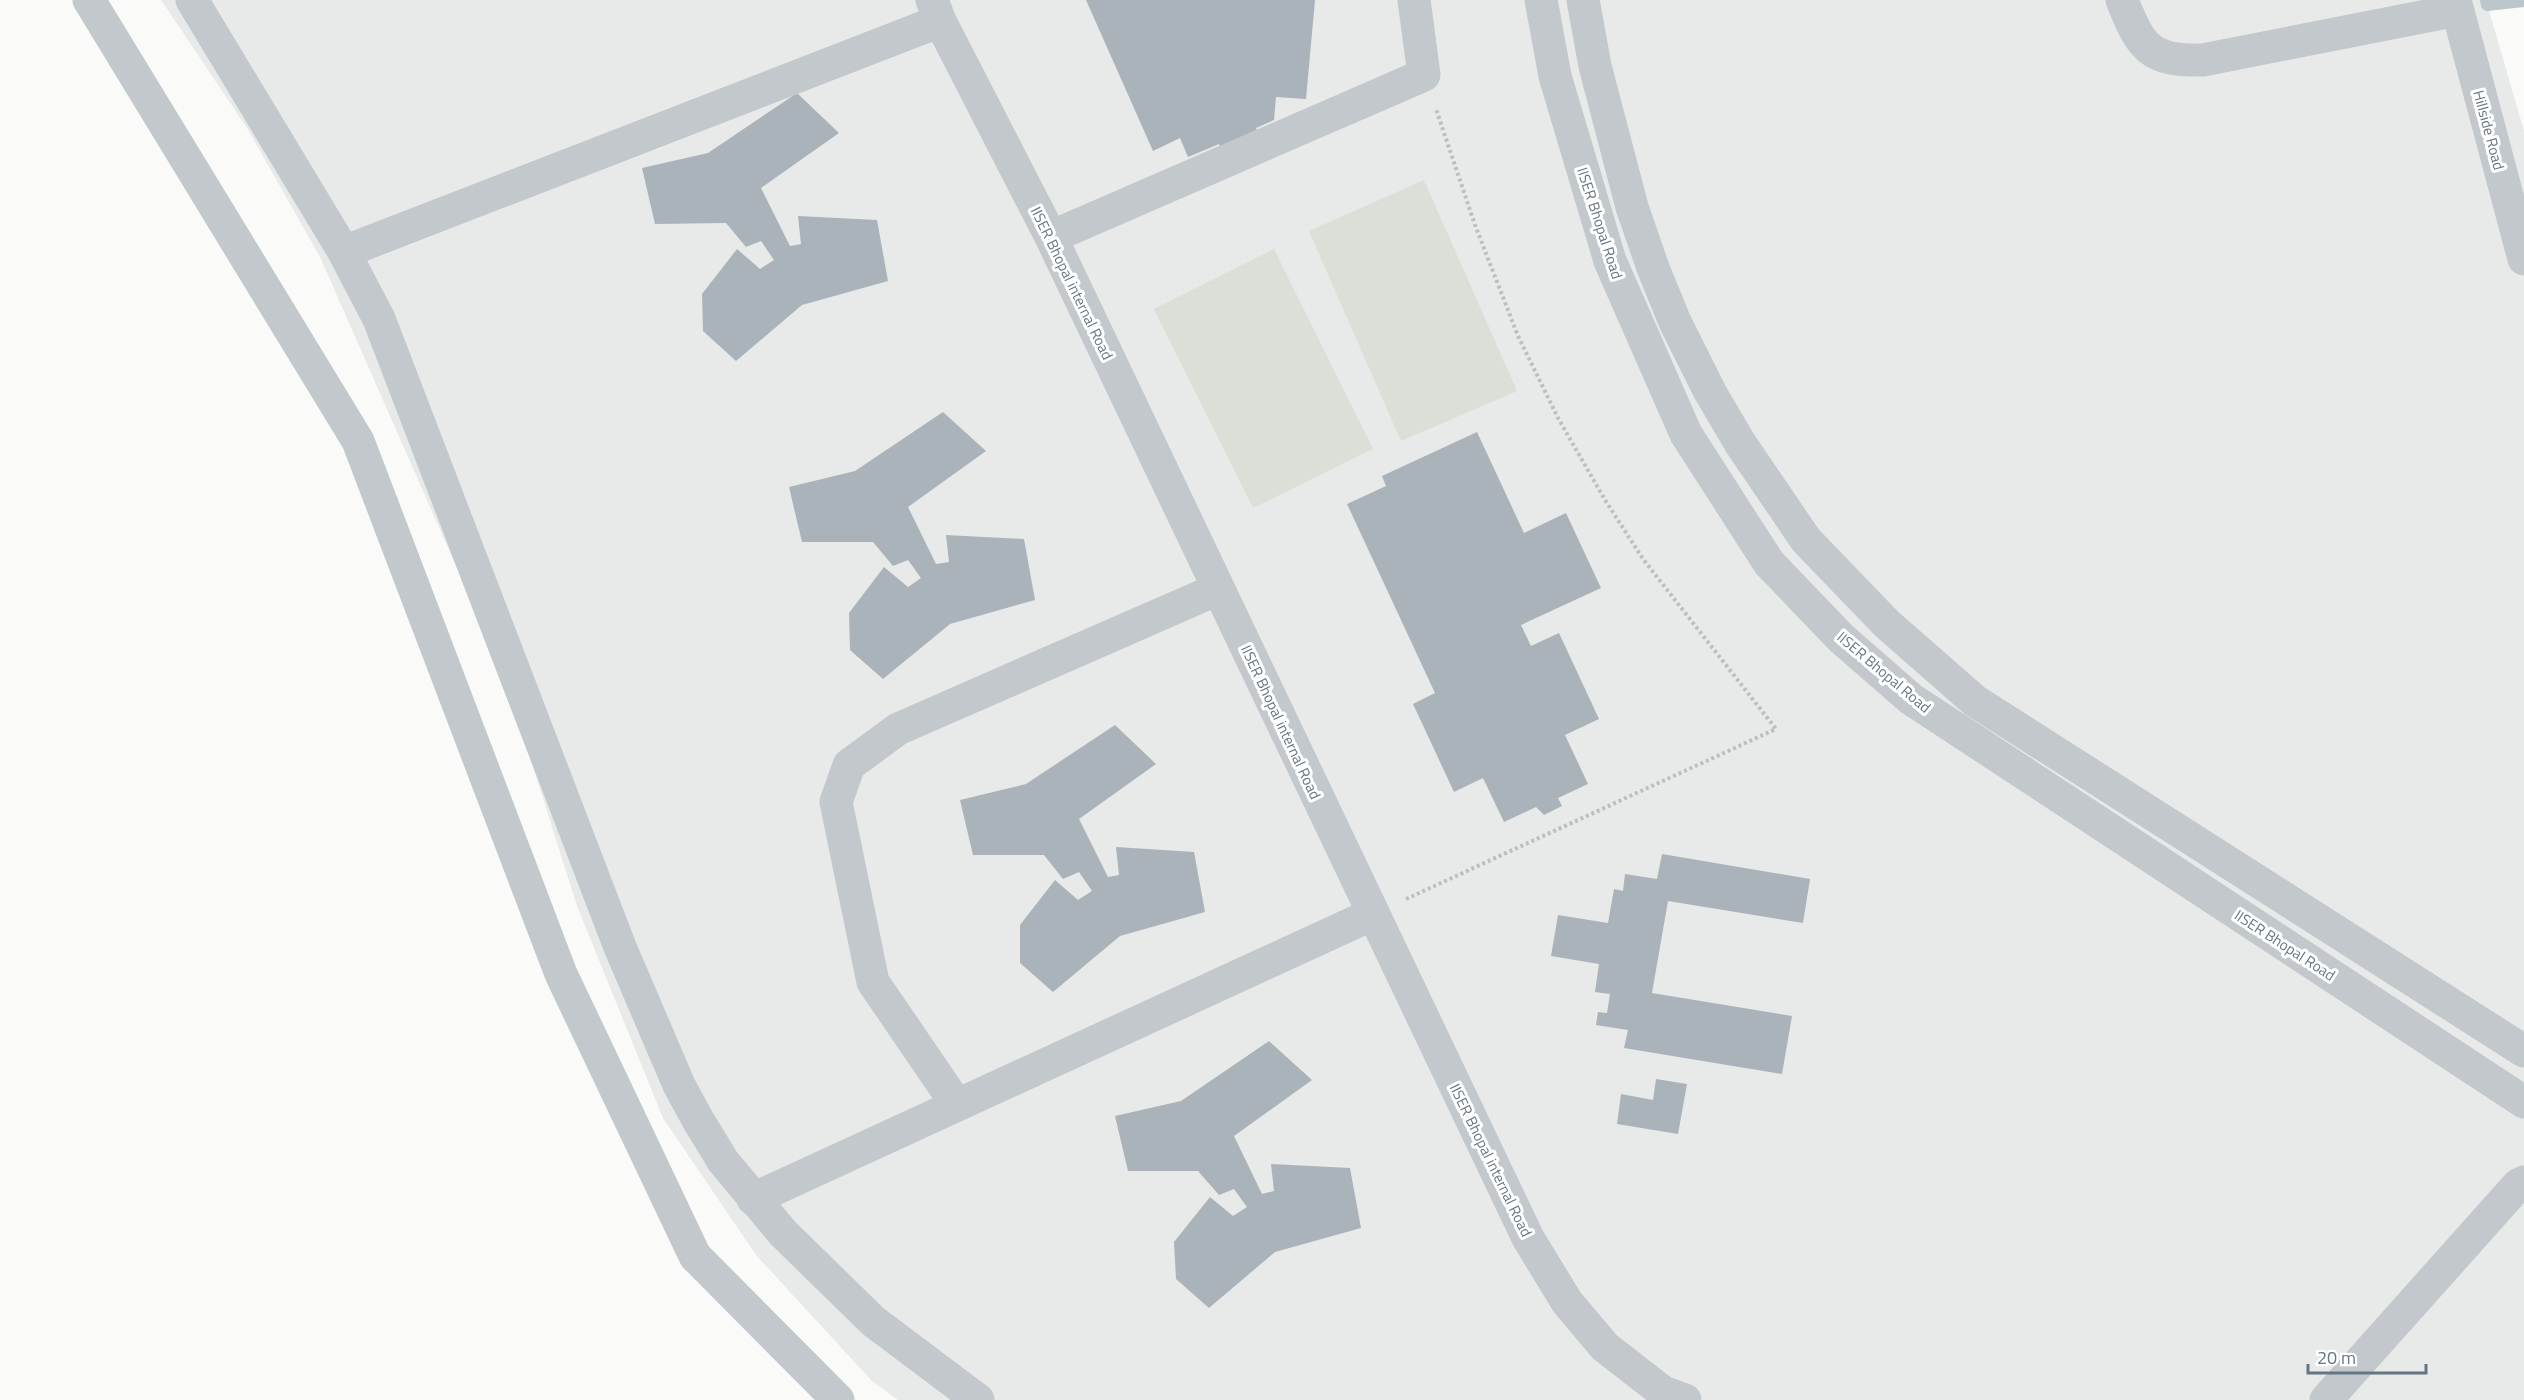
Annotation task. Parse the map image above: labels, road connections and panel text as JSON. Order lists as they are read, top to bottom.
{
  "streets": {
    "street": ["Hillside Road", "IISER Bhopal Road", "IISER Bhopal internal Road"]
  },
  "scale_bar": "20 m"
}
